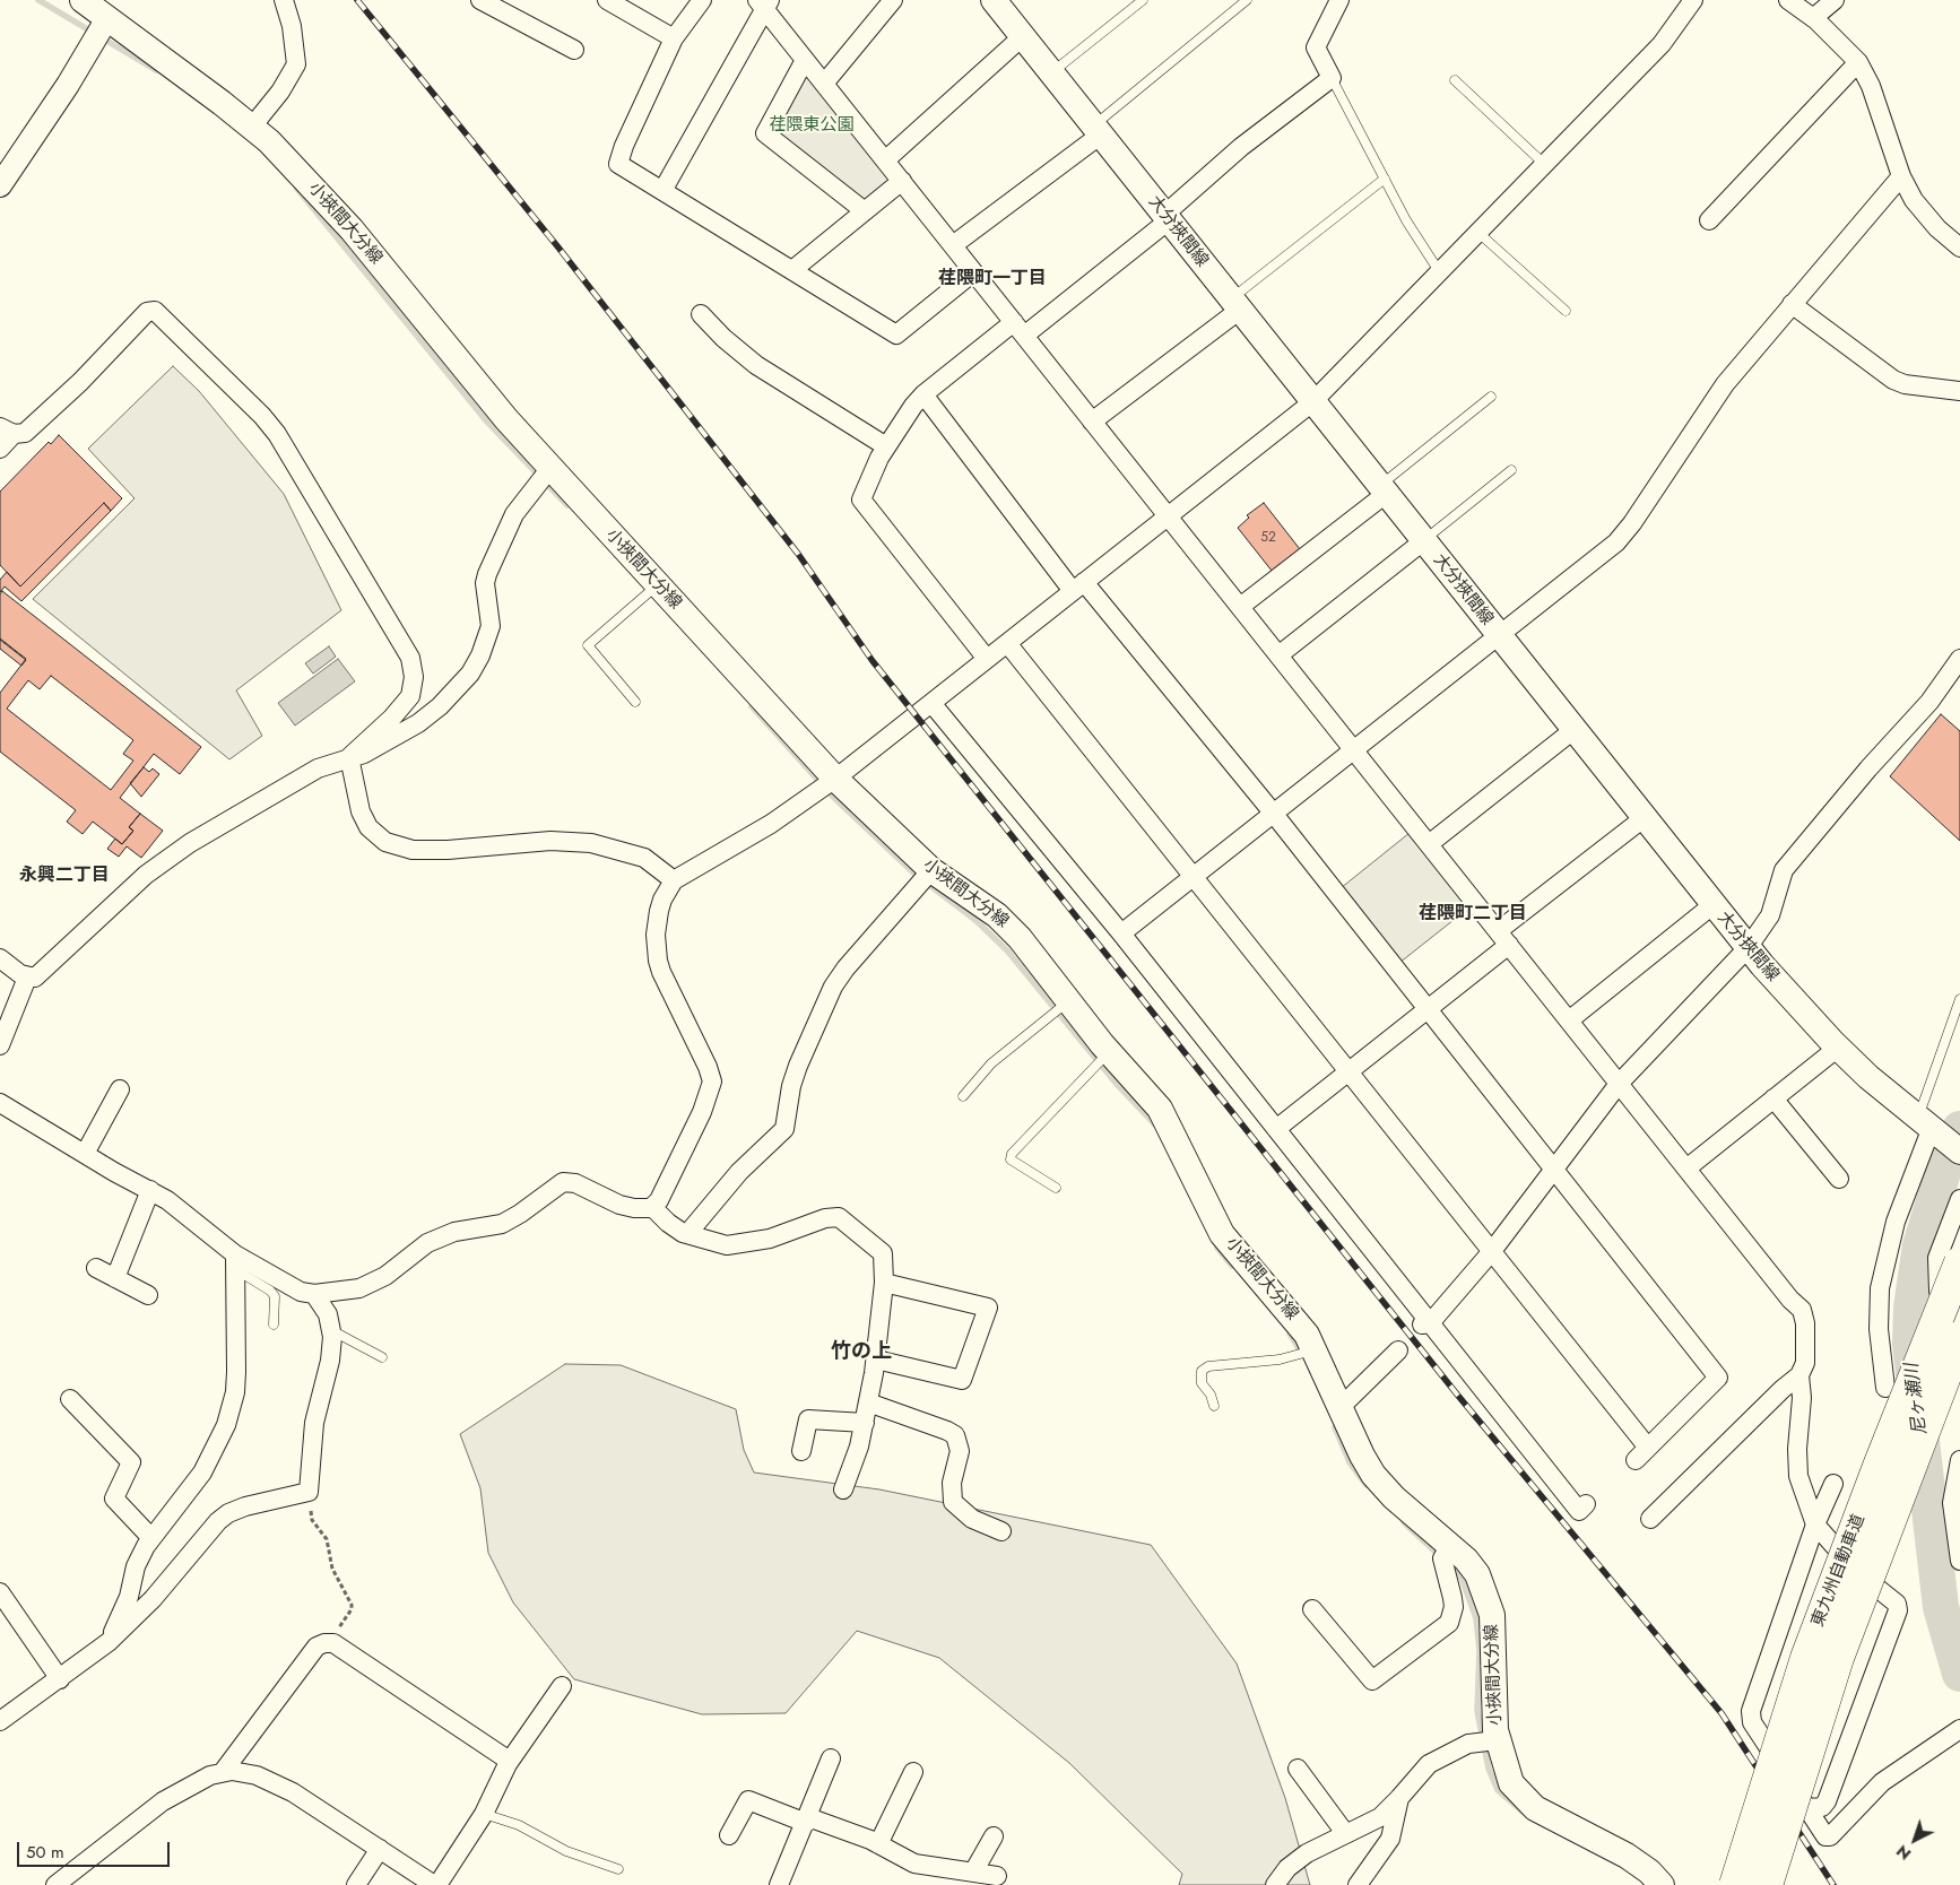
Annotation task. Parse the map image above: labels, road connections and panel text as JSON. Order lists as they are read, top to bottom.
{
  "streets": {
    "highway": ["東九州自動車道"],
    "main road": ["小挾間大分線", "大分挾間線"]
  },
  "districts": [
    "荏隈町一丁目",
    "永興二丁目",
    "荏隈町二丁目",
    "竹の上"
  ],
  "water": ["尼ヶ瀬川"],
  "parks": ["荏隈東公園"],
  "house_numbers": ["52"],
  "scale_bar": "50 m",
  "north": "bottom left"
}
